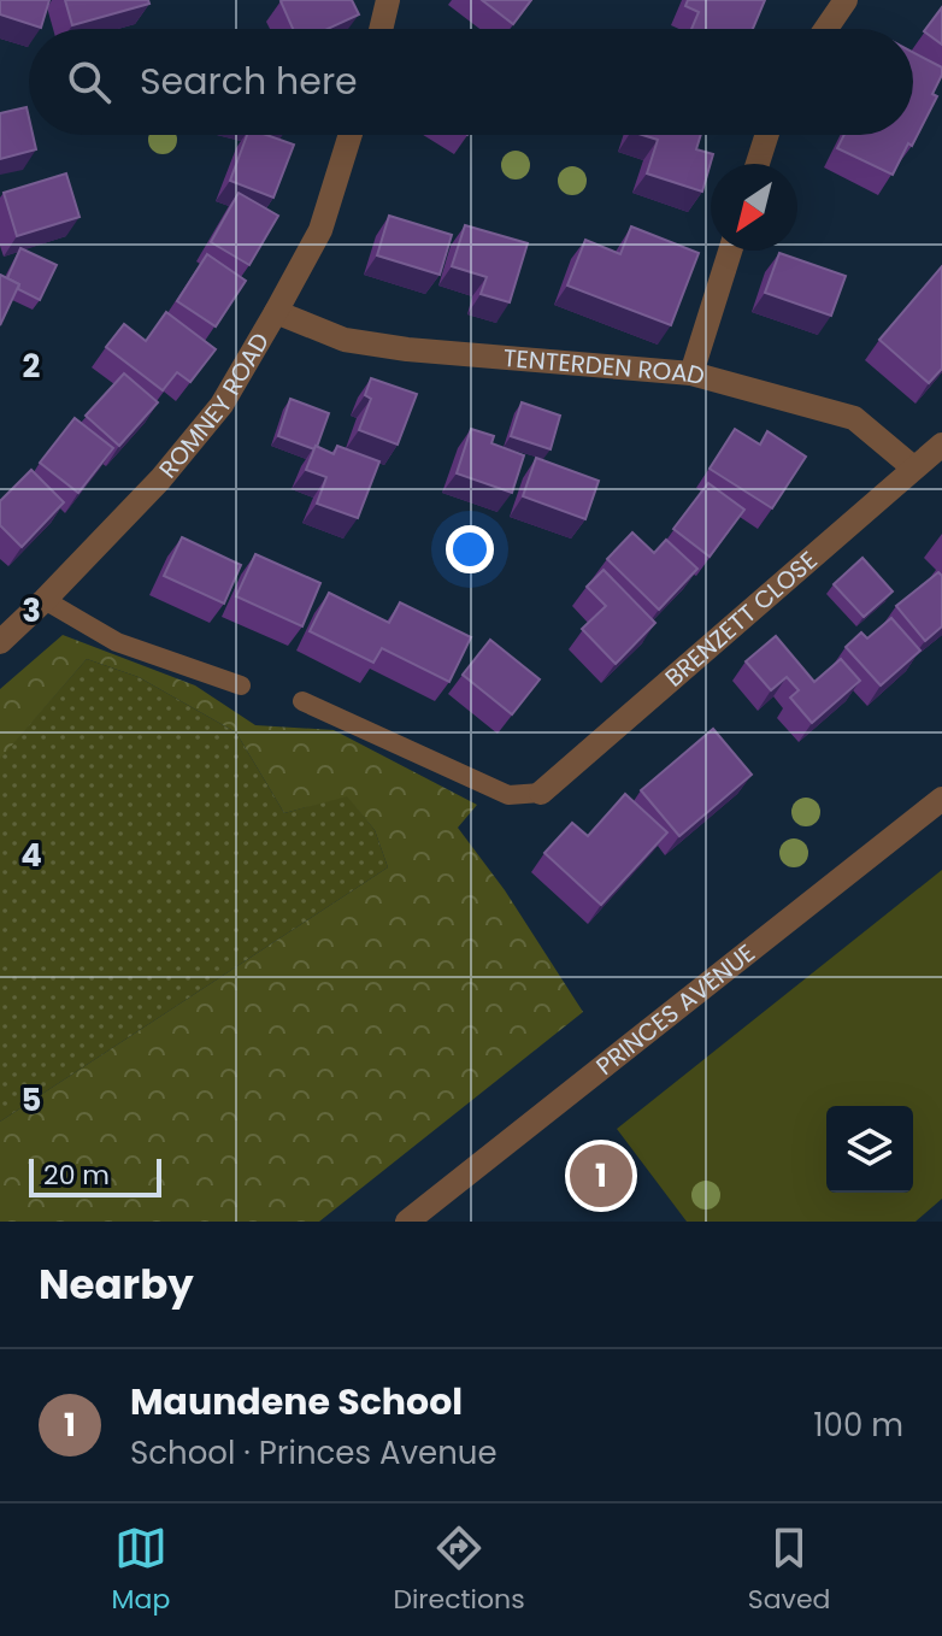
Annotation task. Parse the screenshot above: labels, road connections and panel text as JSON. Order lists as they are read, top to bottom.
{
  "streets": {
    "street": [
      "TENTERDEN ROAD",
      "ROMNEY ROAD",
      "BRENZETT CLOSE",
      "PRINCES AVENUE"
    ]
  },
  "crossings": [
    ["TENTERDEN ROAD", "ROMNEY ROAD"],
    ["TENTERDEN ROAD", "BRENZETT CLOSE"]
  ],
  "scale_bar": "20 m",
  "north": "bottom left",
  "page": {
    "search": "Search here",
    "pins": "1",
    "scale": "20 m",
    "heading": "Nearby",
    "list": [
      {
        "mark": "1",
        "name": "Maundene School",
        "note": "School · Princes Avenue",
        "value": "100 m"
      }
    ],
    "nav": ["Map", "Directions", "Saved"]
  },
  "grid": {
    "rows": [
      "2",
      "3",
      "4",
      "5"
    ]
  }
}
